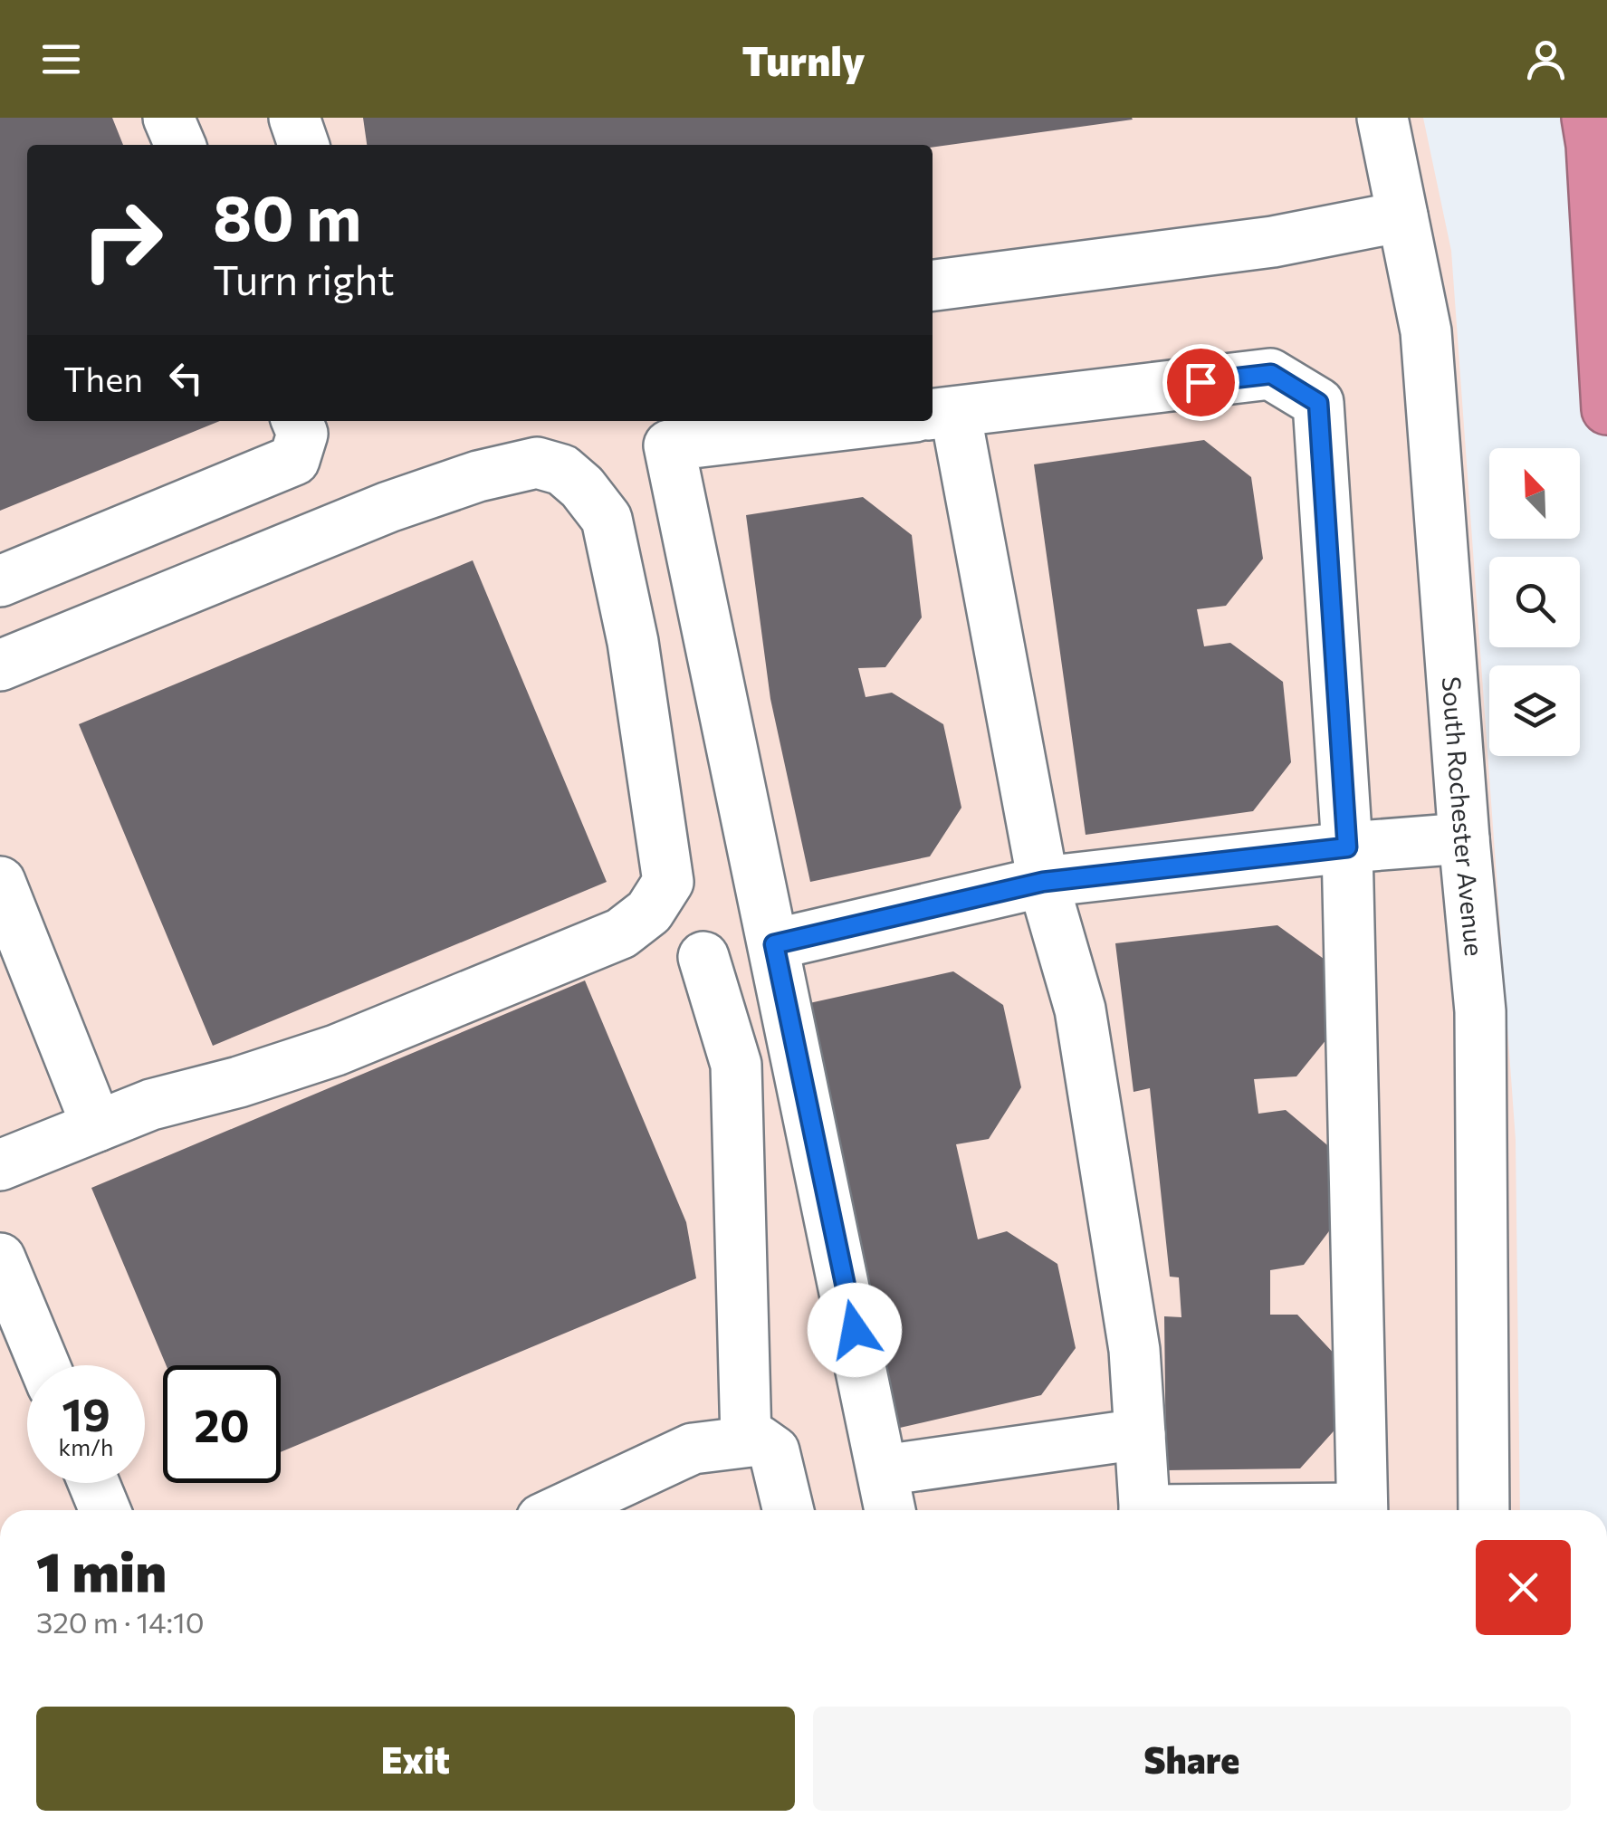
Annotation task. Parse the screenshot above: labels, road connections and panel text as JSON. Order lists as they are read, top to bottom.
{
  "streets": {
    "street": ["South Rochester Avenue"]
  },
  "north": "top left",
  "page": {
    "header": "Turnly",
    "turn": ["80 m", "Turn right"],
    "then": "Then",
    "speed": "19 km/h",
    "limit": "20",
    "heading": ["1 min", "320 m · 14:10"],
    "buttons": ["Exit", "Share"]
  }
}
